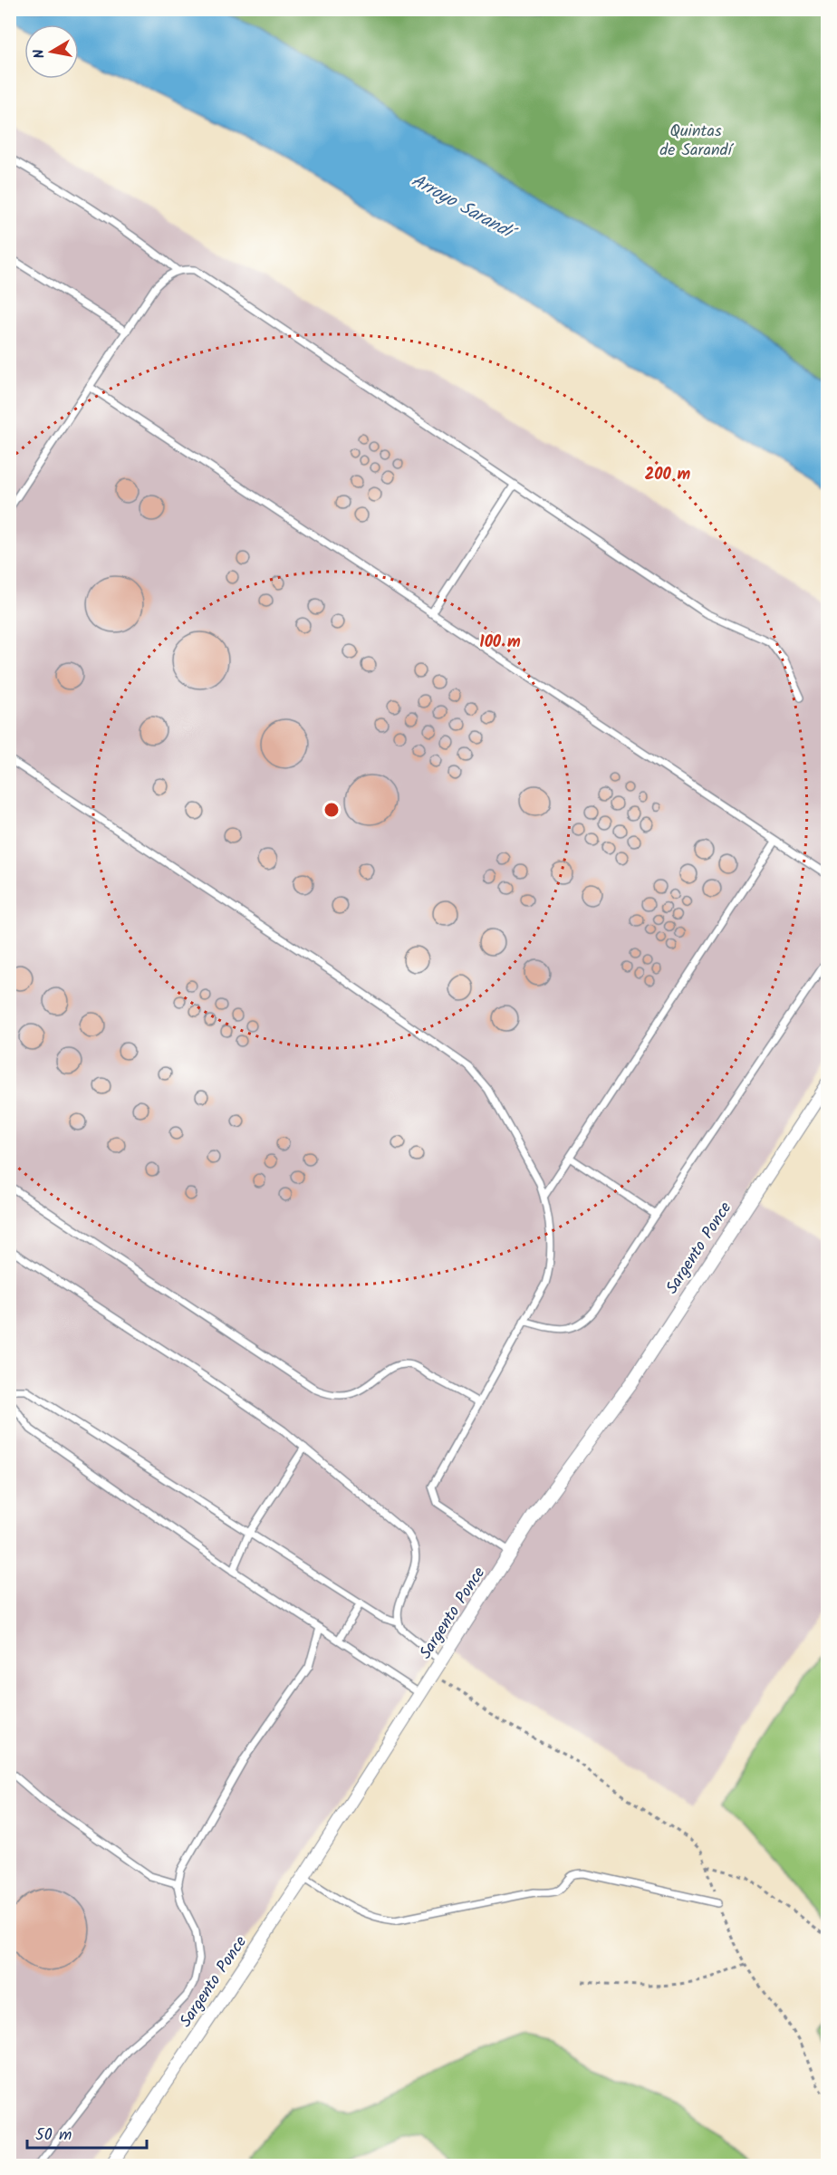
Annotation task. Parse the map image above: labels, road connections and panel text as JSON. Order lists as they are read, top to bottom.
{
  "streets": {
    "street": ["Sargento Ponce"]
  },
  "water": ["Arroyo Sarandí"],
  "parks": ["Quintas de Sarandí"],
  "scale_bar": "50 m",
  "north": "left",
  "rings": ["200 m", "100 m"]
}
